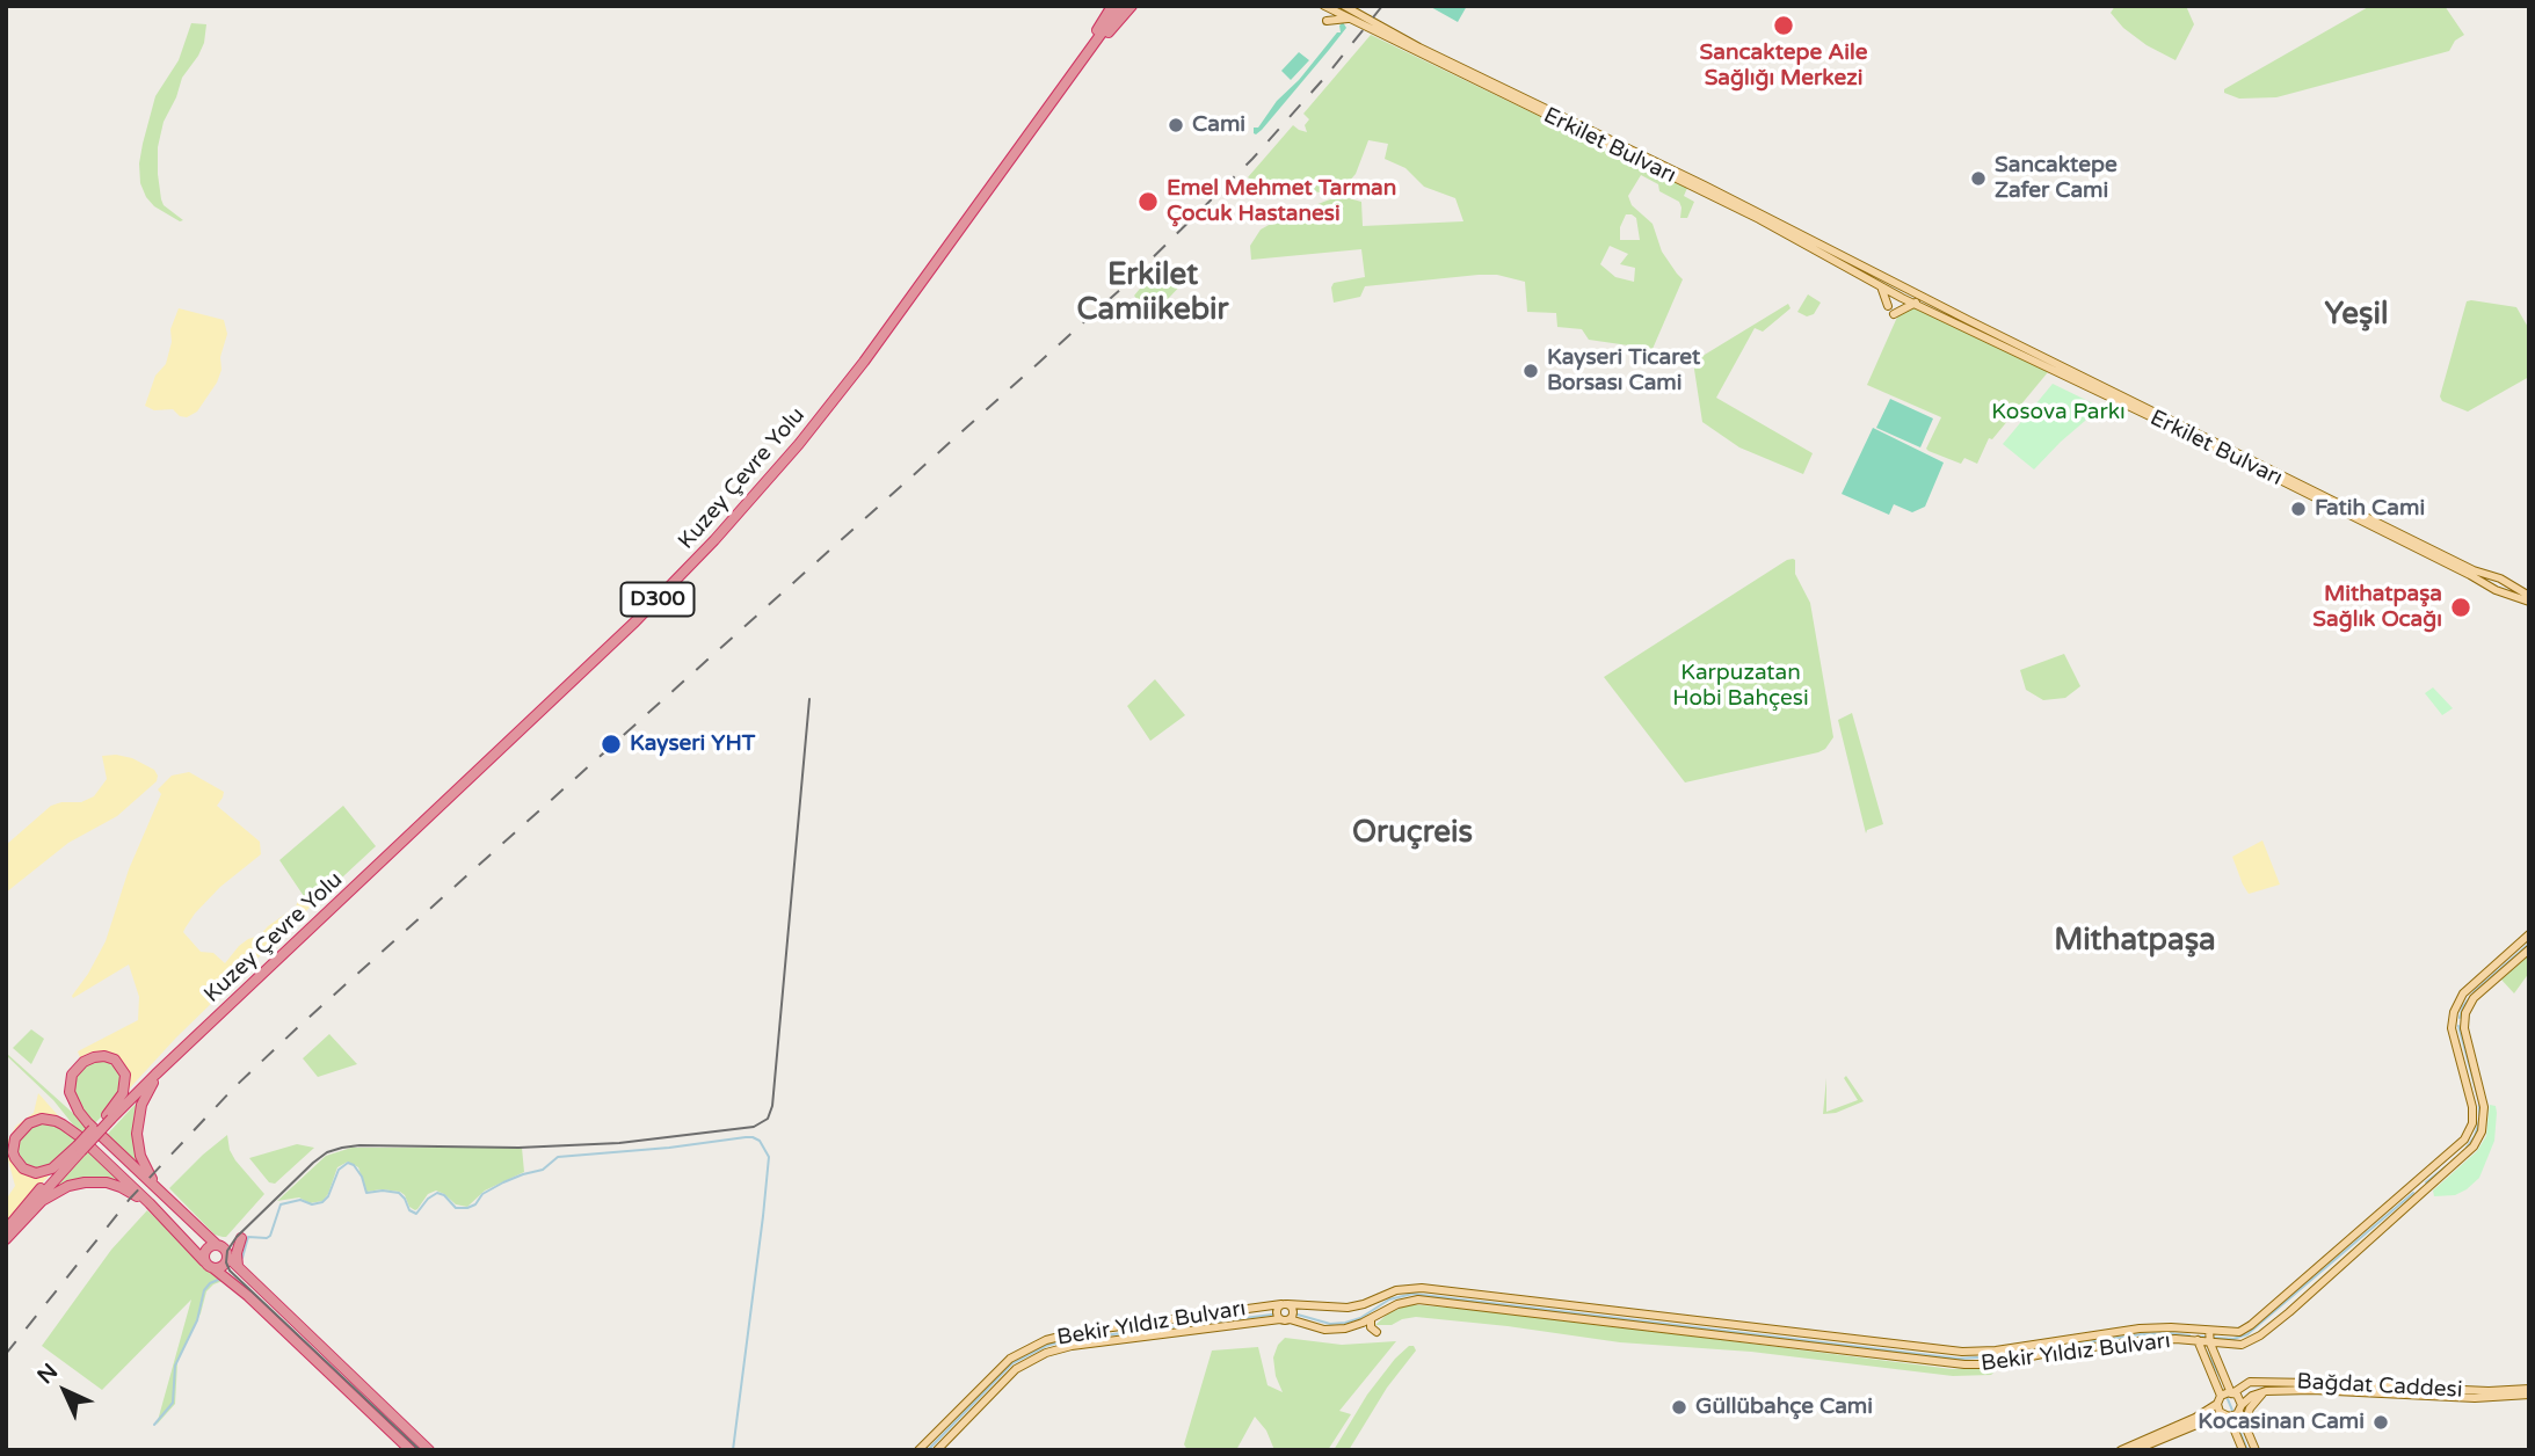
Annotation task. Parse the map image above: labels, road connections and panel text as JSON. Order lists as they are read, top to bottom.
{
  "streets": {
    "highway": ["Kuzey Çevre Yolu", "D300"],
    "main road": ["Erkilet Bulvarı", "Bekir Yıldız Bulvarı", "Bağdat Caddesi"]
  },
  "crossings": [
    ["Kuzey Çevre Yolu", "D300"]
  ],
  "districts": [
    "Erkilet Camiikebir",
    "Yeşil",
    "Oruçreis",
    "Mithatpaşa"
  ],
  "parks": ["Kosova Parkı", "Karpuzatan Hobi Bahçesi"],
  "places": [
    "Sancaktepe Aile Sağlığı Merkezi",
    "Cami",
    "Sancaktepe Zafer Cami",
    "Emel Mehmet Tarman Çocuk Hastanesi",
    "Kayseri Ticaret Borsası Cami",
    "Fatih Cami",
    "Mithatpaşa Sağlık Ocağı",
    "Kayseri YHT",
    "Güllübahçe Cami",
    "Kocasinan Cami"
  ],
  "north": "top left"
}
